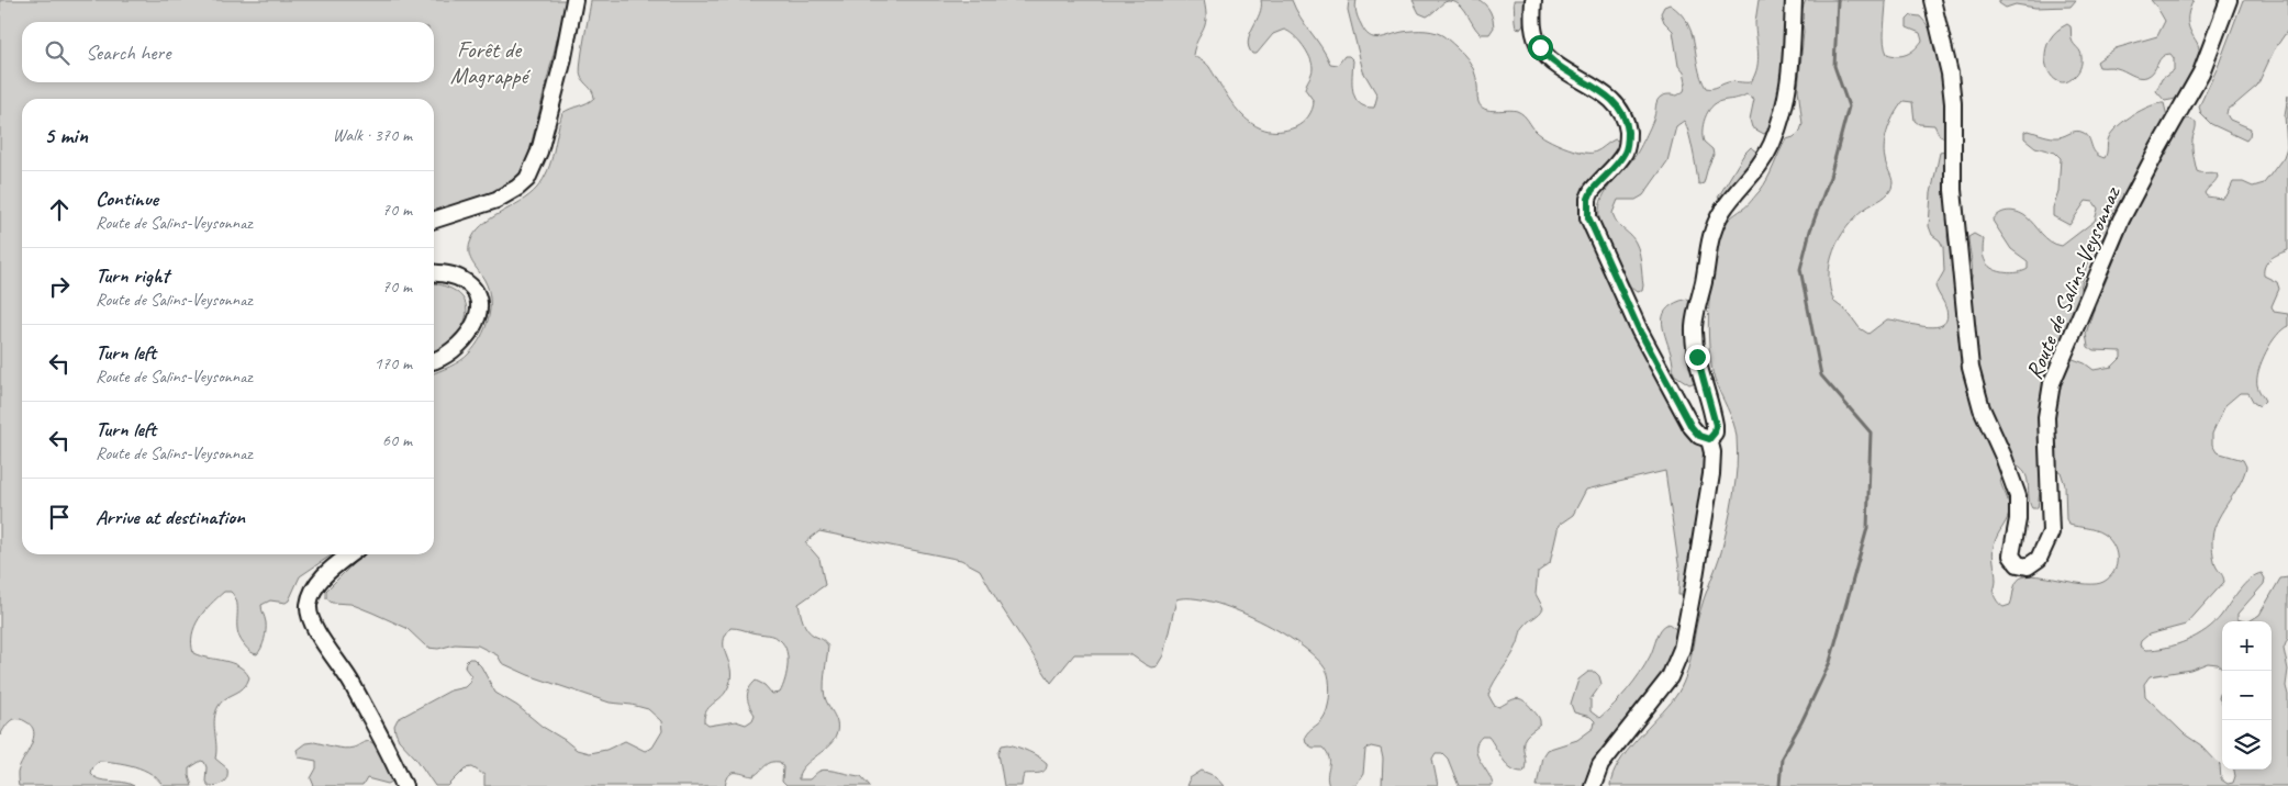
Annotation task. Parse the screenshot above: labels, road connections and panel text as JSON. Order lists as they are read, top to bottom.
{
  "streets": {
    "street": ["Route de Salins-Veysonnaz"]
  },
  "parks": ["Forêt de Magrappé"],
  "page": {
    "search": "Search here",
    "heading": ["5 min", "Walk · 370 m"],
    "list": [
      ["Continue", "Route de Salins-Veysonnaz", "70 m"],
      ["Turn right", "Route de Salins-Veysonnaz", "70 m"],
      ["Turn left", "Route de Salins-Veysonnaz", "170 m"],
      ["Turn left", "Route de Salins-Veysonnaz", "60 m"],
      "Arrive at destination"
    ],
    "map_buttons": ["+", "−"]
  }
}
